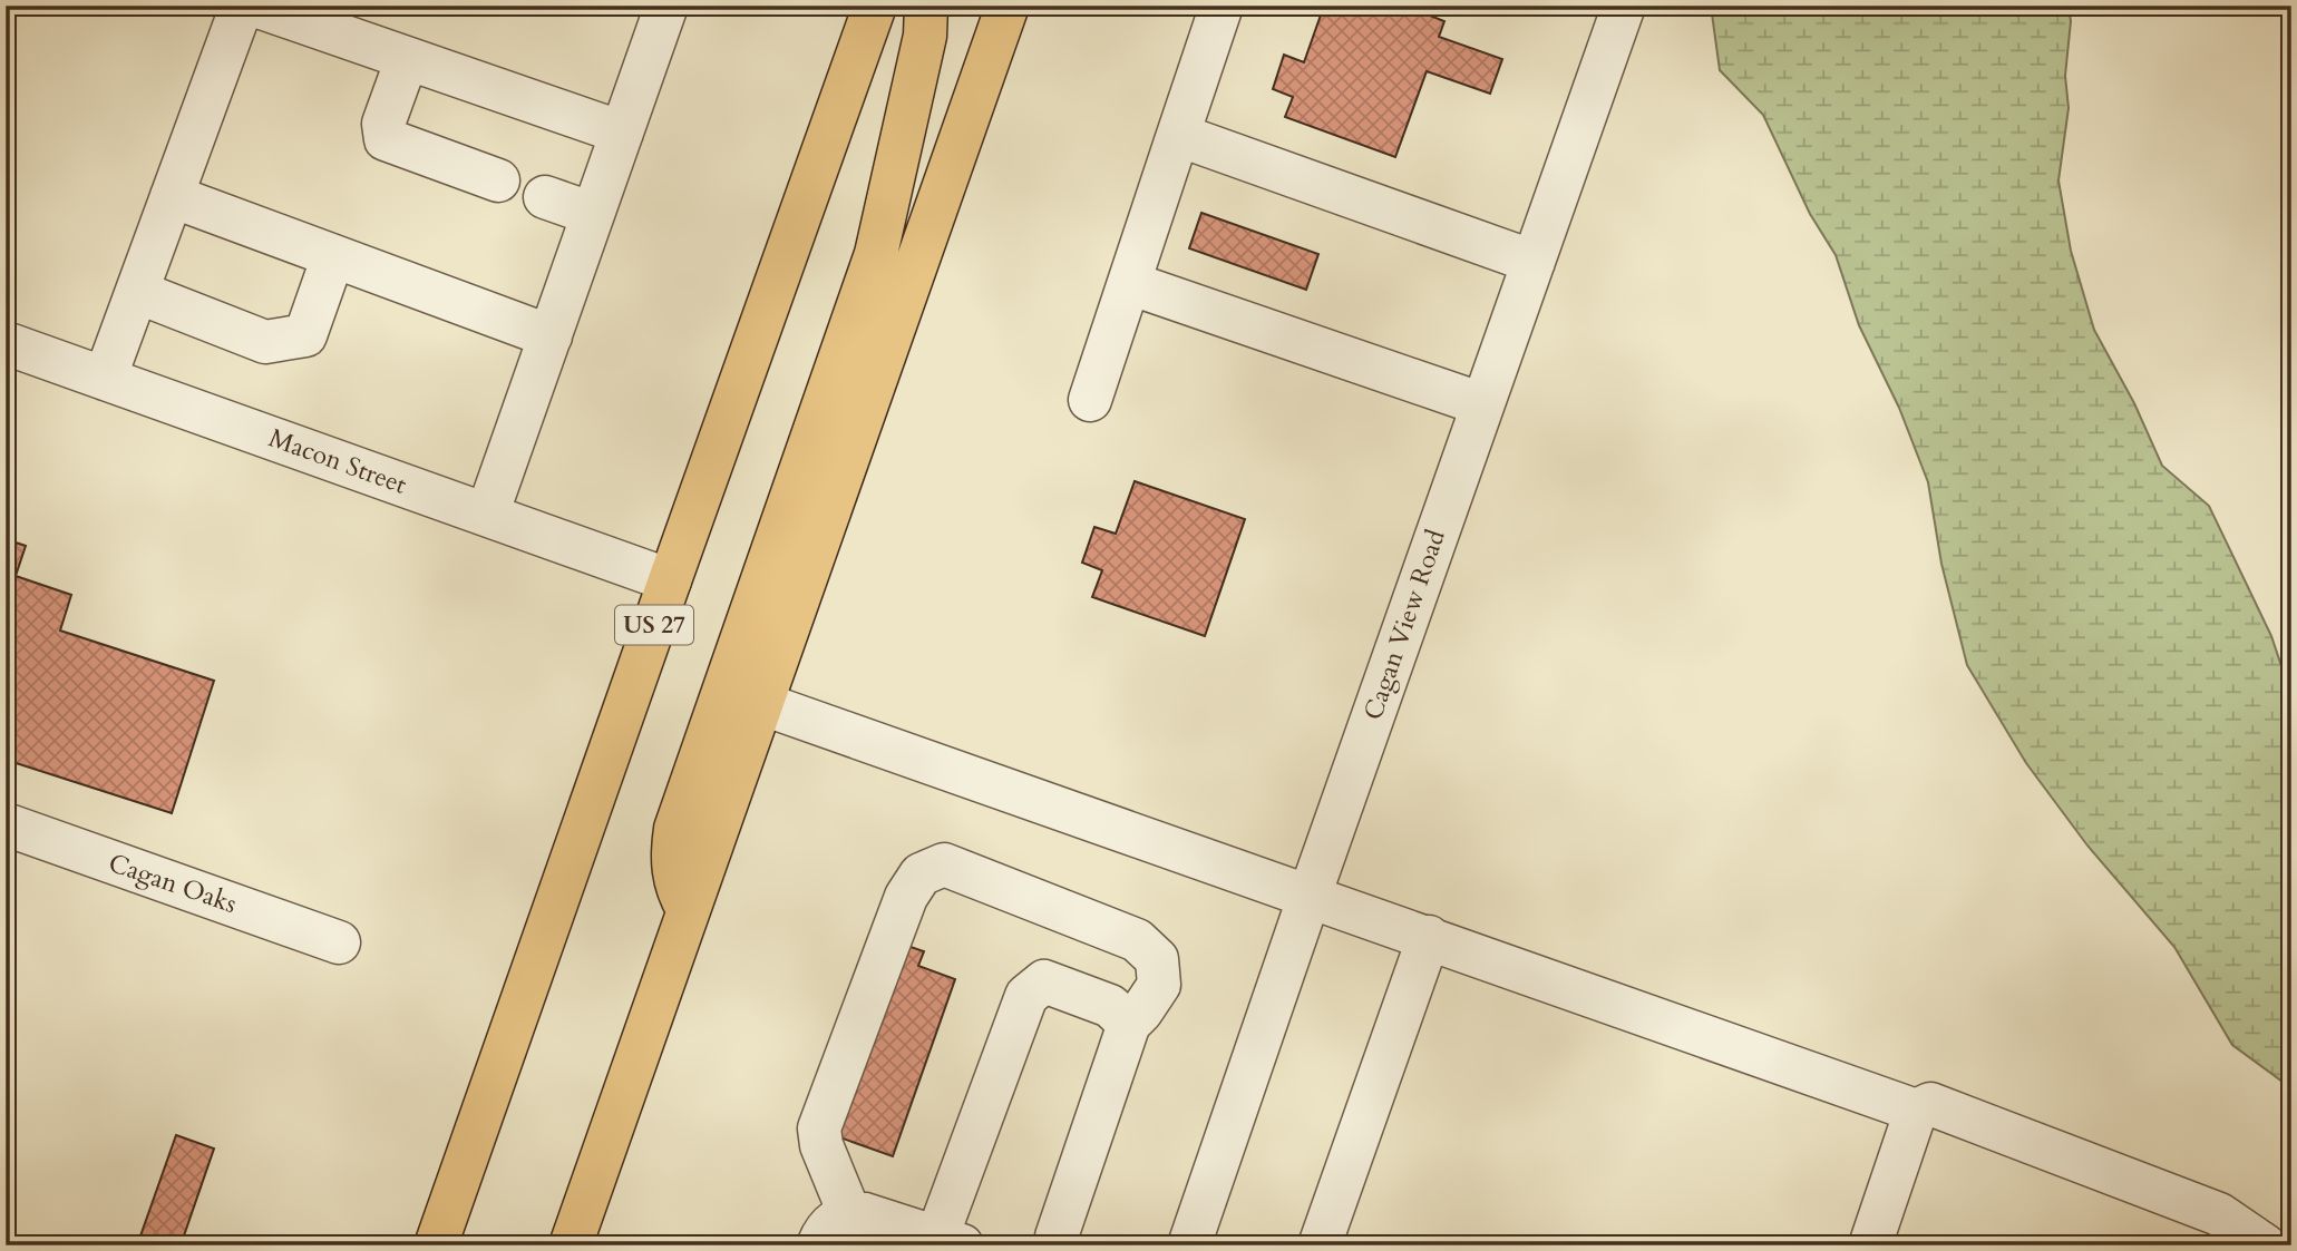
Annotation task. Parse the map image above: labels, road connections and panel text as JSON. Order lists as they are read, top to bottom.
{
  "streets": {
    "highway": ["US 27"],
    "street": ["Macon Street", "Cagan View Road", "Cagan Oaks"]
  },
  "crossings": [
    ["Macon Street", "US 27"]
  ]
}
